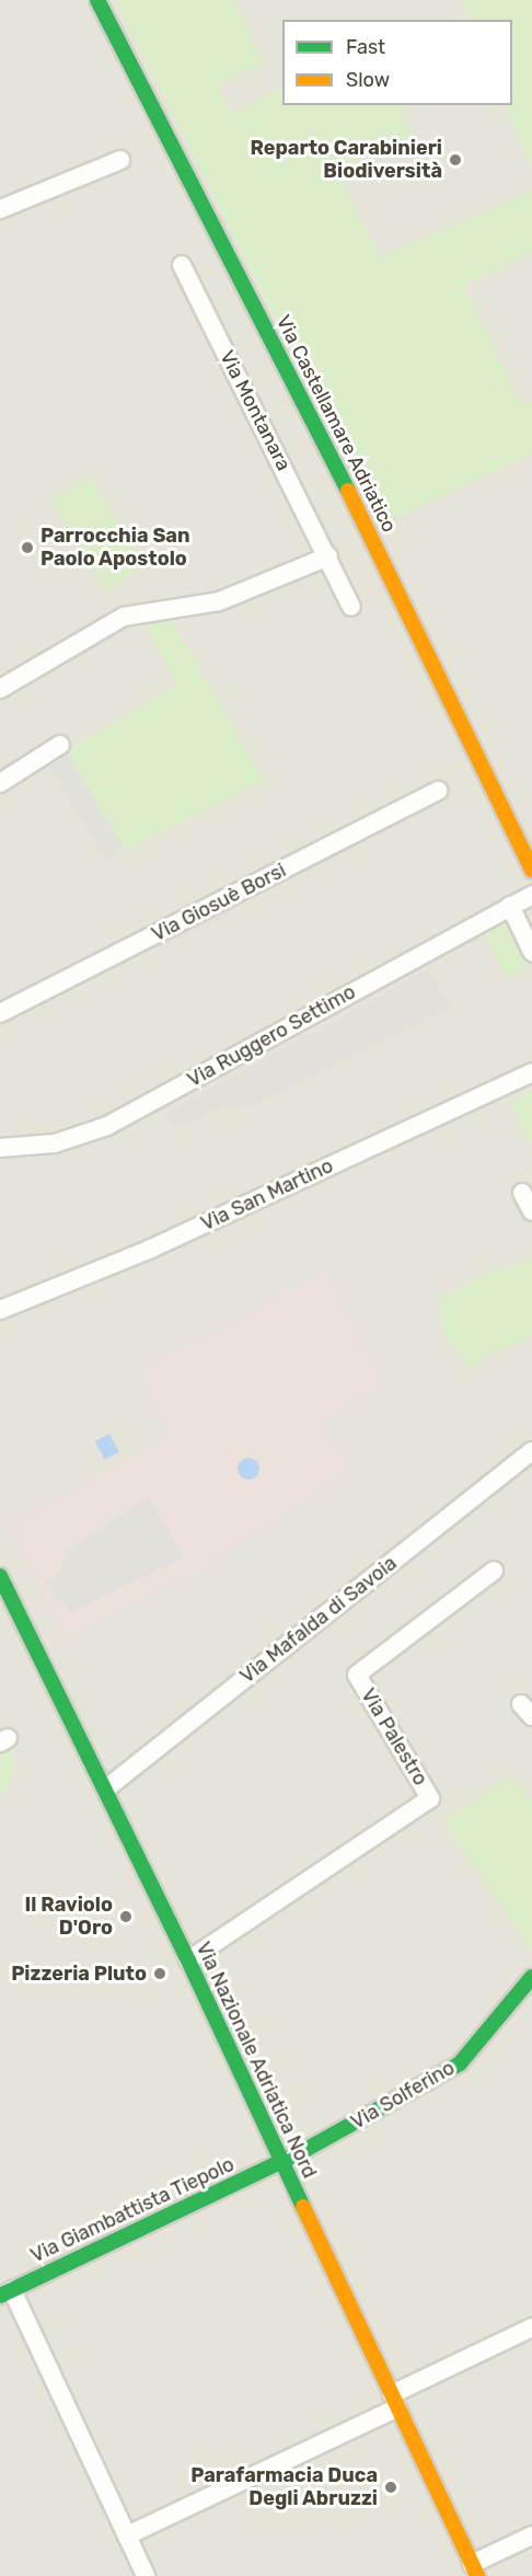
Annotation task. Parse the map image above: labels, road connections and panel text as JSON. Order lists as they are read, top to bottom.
{
  "streets": {
    "street": [
      "Via Montanara",
      "Via Castellamare Adriatico",
      "Via Giosuè Borsi",
      "Via Ruggero Settimo",
      "Via San Martino",
      "Via Mafalda di Savoia",
      "Via Palestro",
      "Via Nazionale Adriatica Nord",
      "Via Solferino",
      "Via Giambattista Tiepolo"
    ]
  },
  "crossings": [
    ["Via Mafalda di Savoia", "Via Nazionale Adriatica Nord"],
    ["Via Palestro", "Via Nazionale Adriatica Nord"],
    ["Via Nazionale Adriatica Nord", "Via Solferino"],
    ["Via Nazionale Adriatica Nord", "Via Giambattista Tiepolo"],
    ["Via Solferino", "Via Giambattista Tiepolo"]
  ],
  "places": [
    "Reparto Carabinieri Biodiversità",
    "Parrocchia San Paolo Apostolo",
    "Il Raviolo D'Oro",
    "Pizzeria Pluto",
    "Parafarmacia Duca Degli Abruzzi"
  ],
  "legend": ["Fast", "Slow"]
}
